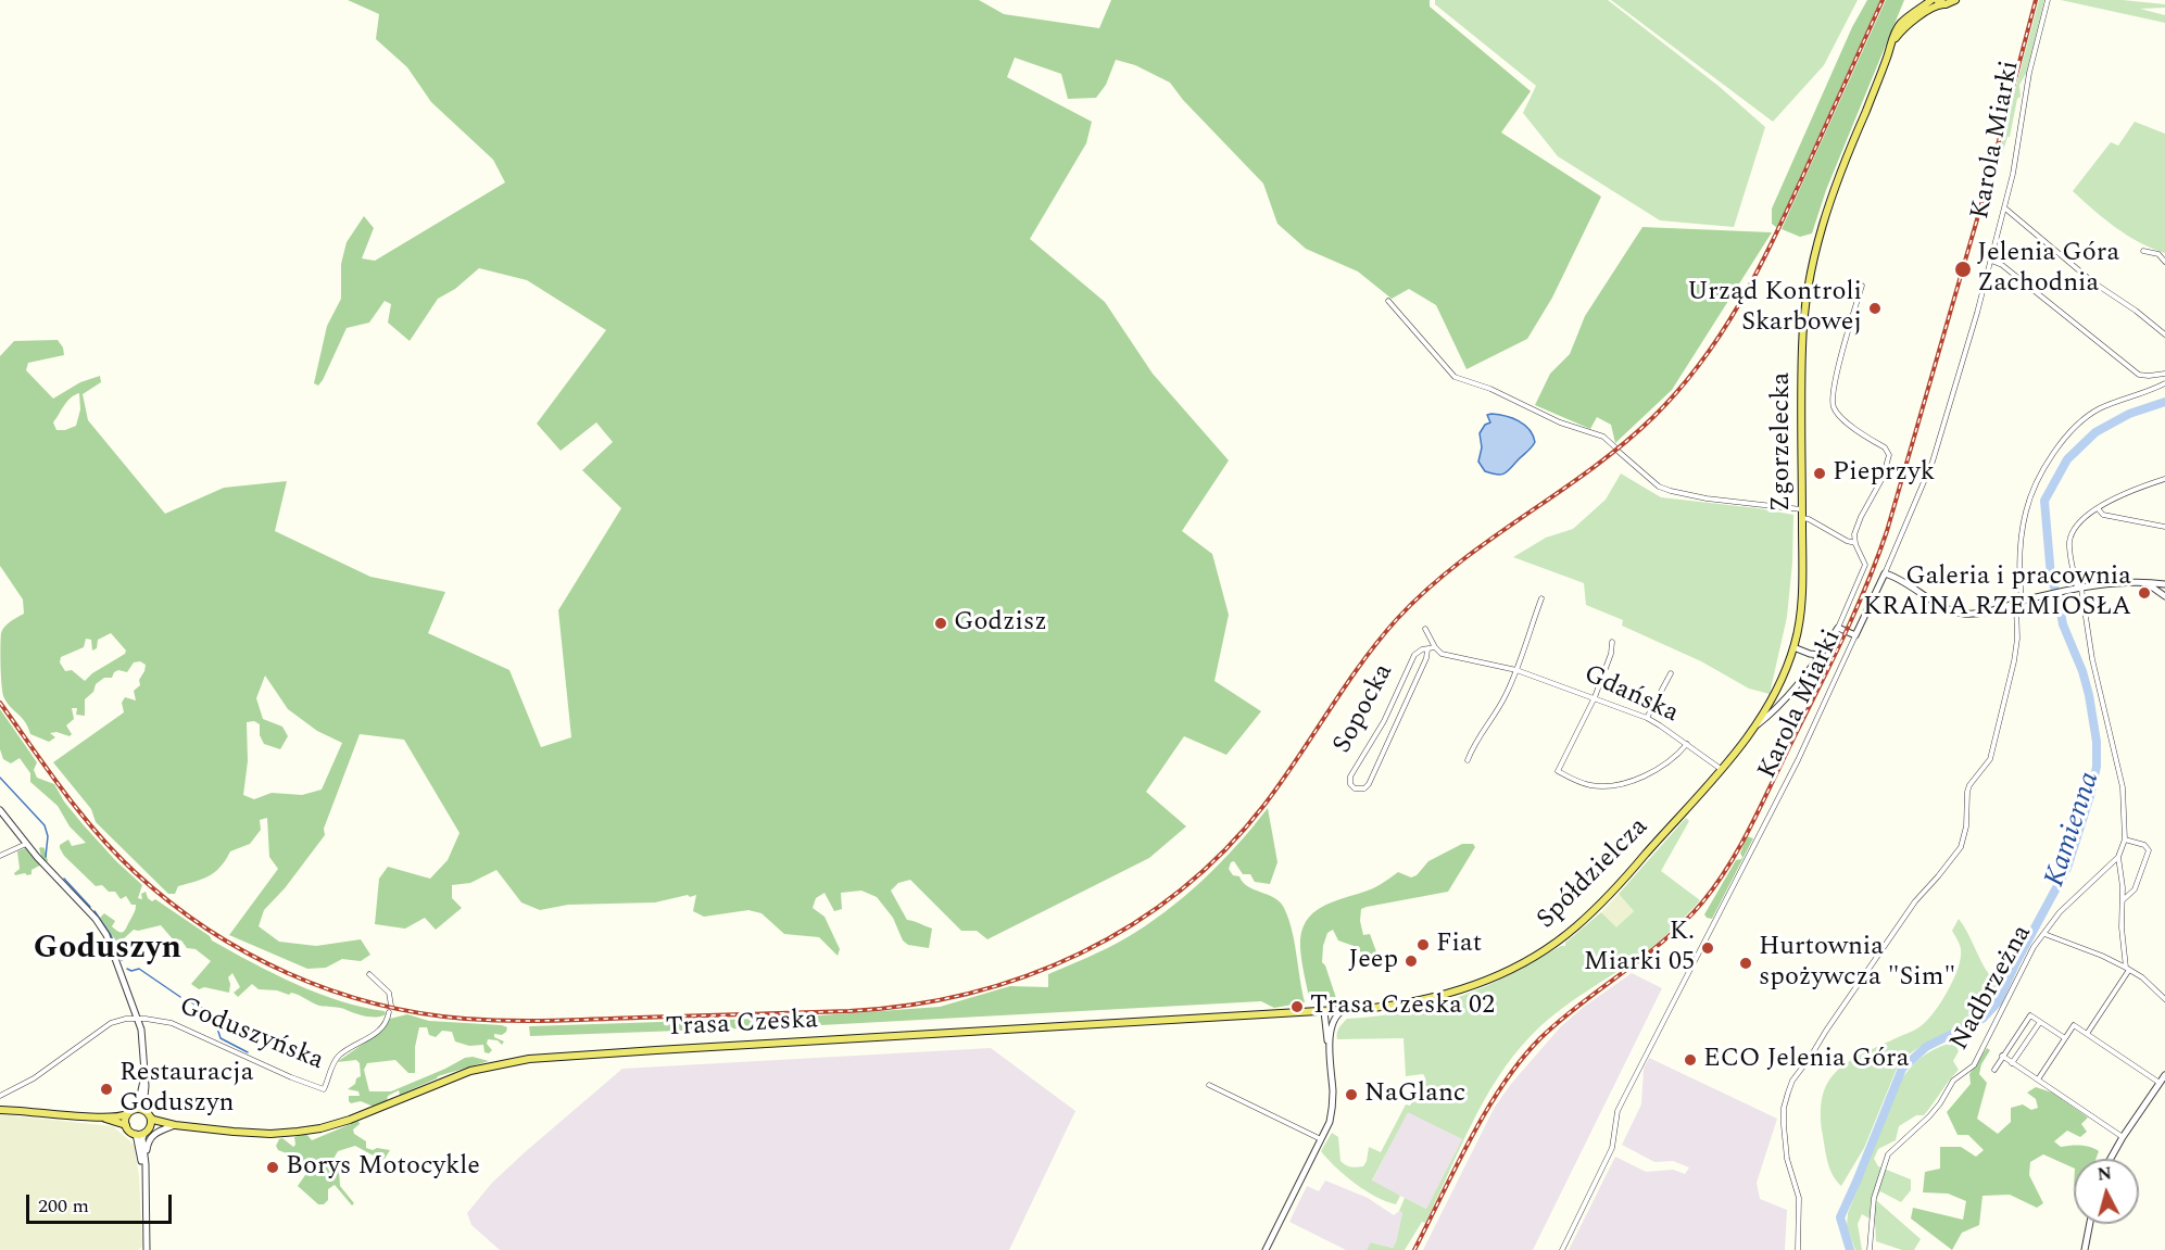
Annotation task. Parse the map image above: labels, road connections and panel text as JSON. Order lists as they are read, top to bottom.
{
  "streets": {
    "main road": ["Zgorzelecka", "Spółdzielcza", "Trasa Czeska"],
    "street": [
      "Karola Miarki",
      "Gdańska",
      "Sopocka",
      "Nadbrzeżna",
      "Goduszyńska"
    ]
  },
  "crossings": [
    ["Zgorzelecka", "Spółdzielcza"],
    ["Gdańska", "Sopocka"],
    ["Gdańska", "Spółdzielcza"],
    ["Spółdzielcza", "Trasa Czeska"],
    ["Trasa Czeska", "Goduszyńska"]
  ],
  "districts": ["Goduszyn"],
  "water": ["Kamienna"],
  "places": [
    "Jelenia Góra Zachodnia",
    "Urząd Kontroli Skarbowej",
    "Pieprzyk",
    "Galeria i pracownia KRAINA RZEMIOSŁA",
    "Godzisz",
    "Fiat",
    "K. Miarki 05",
    "Jeep",
    "Hurtownia spożywcza \"Sim\"",
    "Trasa Czeska 02",
    "ECO Jelenia Góra",
    "Restauracja Goduszyn",
    "NaGlanc",
    "Borys Motocykle"
  ],
  "scale_bar": "200 m",
  "north": "top"
}
